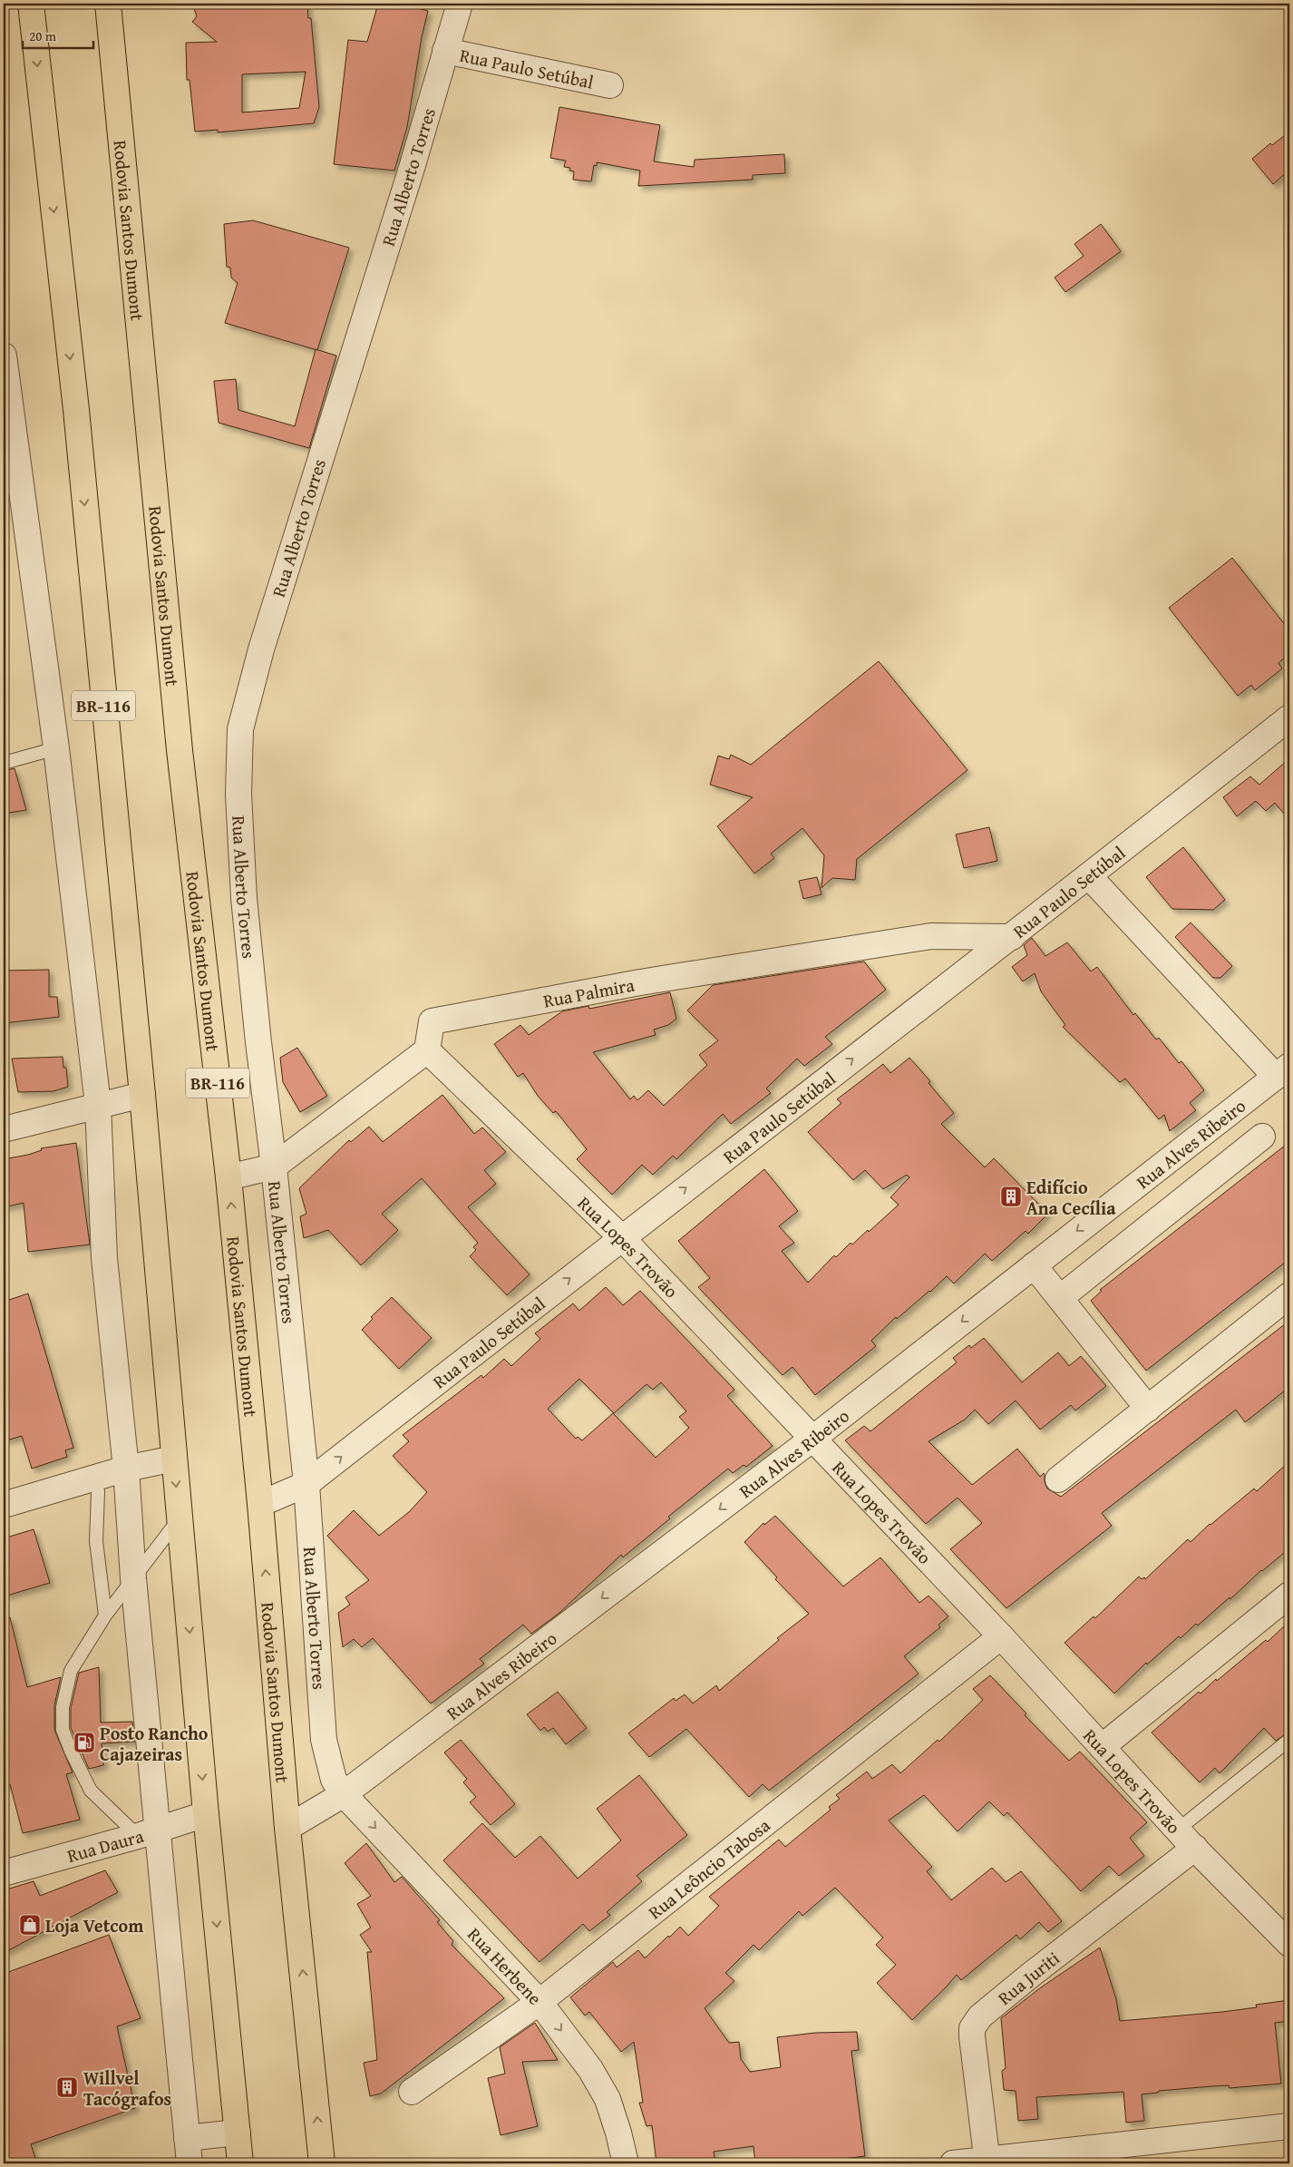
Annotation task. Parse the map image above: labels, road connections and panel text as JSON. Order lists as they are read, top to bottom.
{
  "streets": {
    "highway": ["Rodovia Santos Dumont", "BR-116"],
    "street": [
      "Rua Paulo Setúbal",
      "Rua Alberto Torres",
      "Rua Palmira",
      "Rua Alves Ribeiro",
      "Rua Lopes Trovão",
      "Rua Daura",
      "Rua Leôncio Tabosa",
      "Rua Herbene",
      "Rua Juriti"
    ]
  },
  "crossings": [
    ["Rua Paulo Setúbal", "Rua Alberto Torres"],
    ["Rua Paulo Setúbal", "Rodovia Santos Dumont"],
    ["Rua Paulo Setúbal", "Rua Palmira"],
    ["Rua Paulo Setúbal", "Rua Lopes Trovão"],
    ["Rua Alberto Torres", "Rua Alves Ribeiro"],
    ["Rua Alberto Torres", "Rua Herbene"],
    ["Rodovia Santos Dumont", "Rua Alves Ribeiro"],
    ["BR-116", "Rua Daura"],
    ["Rua Palmira", "Rua Lopes Trovão"],
    ["Rua Alves Ribeiro", "Rua Lopes Trovão"],
    ["Rua Alves Ribeiro", "Rua Herbene"],
    ["Rua Lopes Trovão", "Rua Leôncio Tabosa"],
    ["Rua Lopes Trovão", "Rua Juriti"],
    ["Rua Leôncio Tabosa", "Rua Herbene"]
  ],
  "one_way": ["Rua Paulo Setúbal", "Rua Herbene"],
  "places": {
    "building": ["Edifício Ana Cecília", "Willvel Tacógrafos"],
    "fuel station": ["Posto Rancho Cajazeiras"],
    "shop": ["Loja Vetcom"]
  },
  "scale_bar": "20 m"
}
